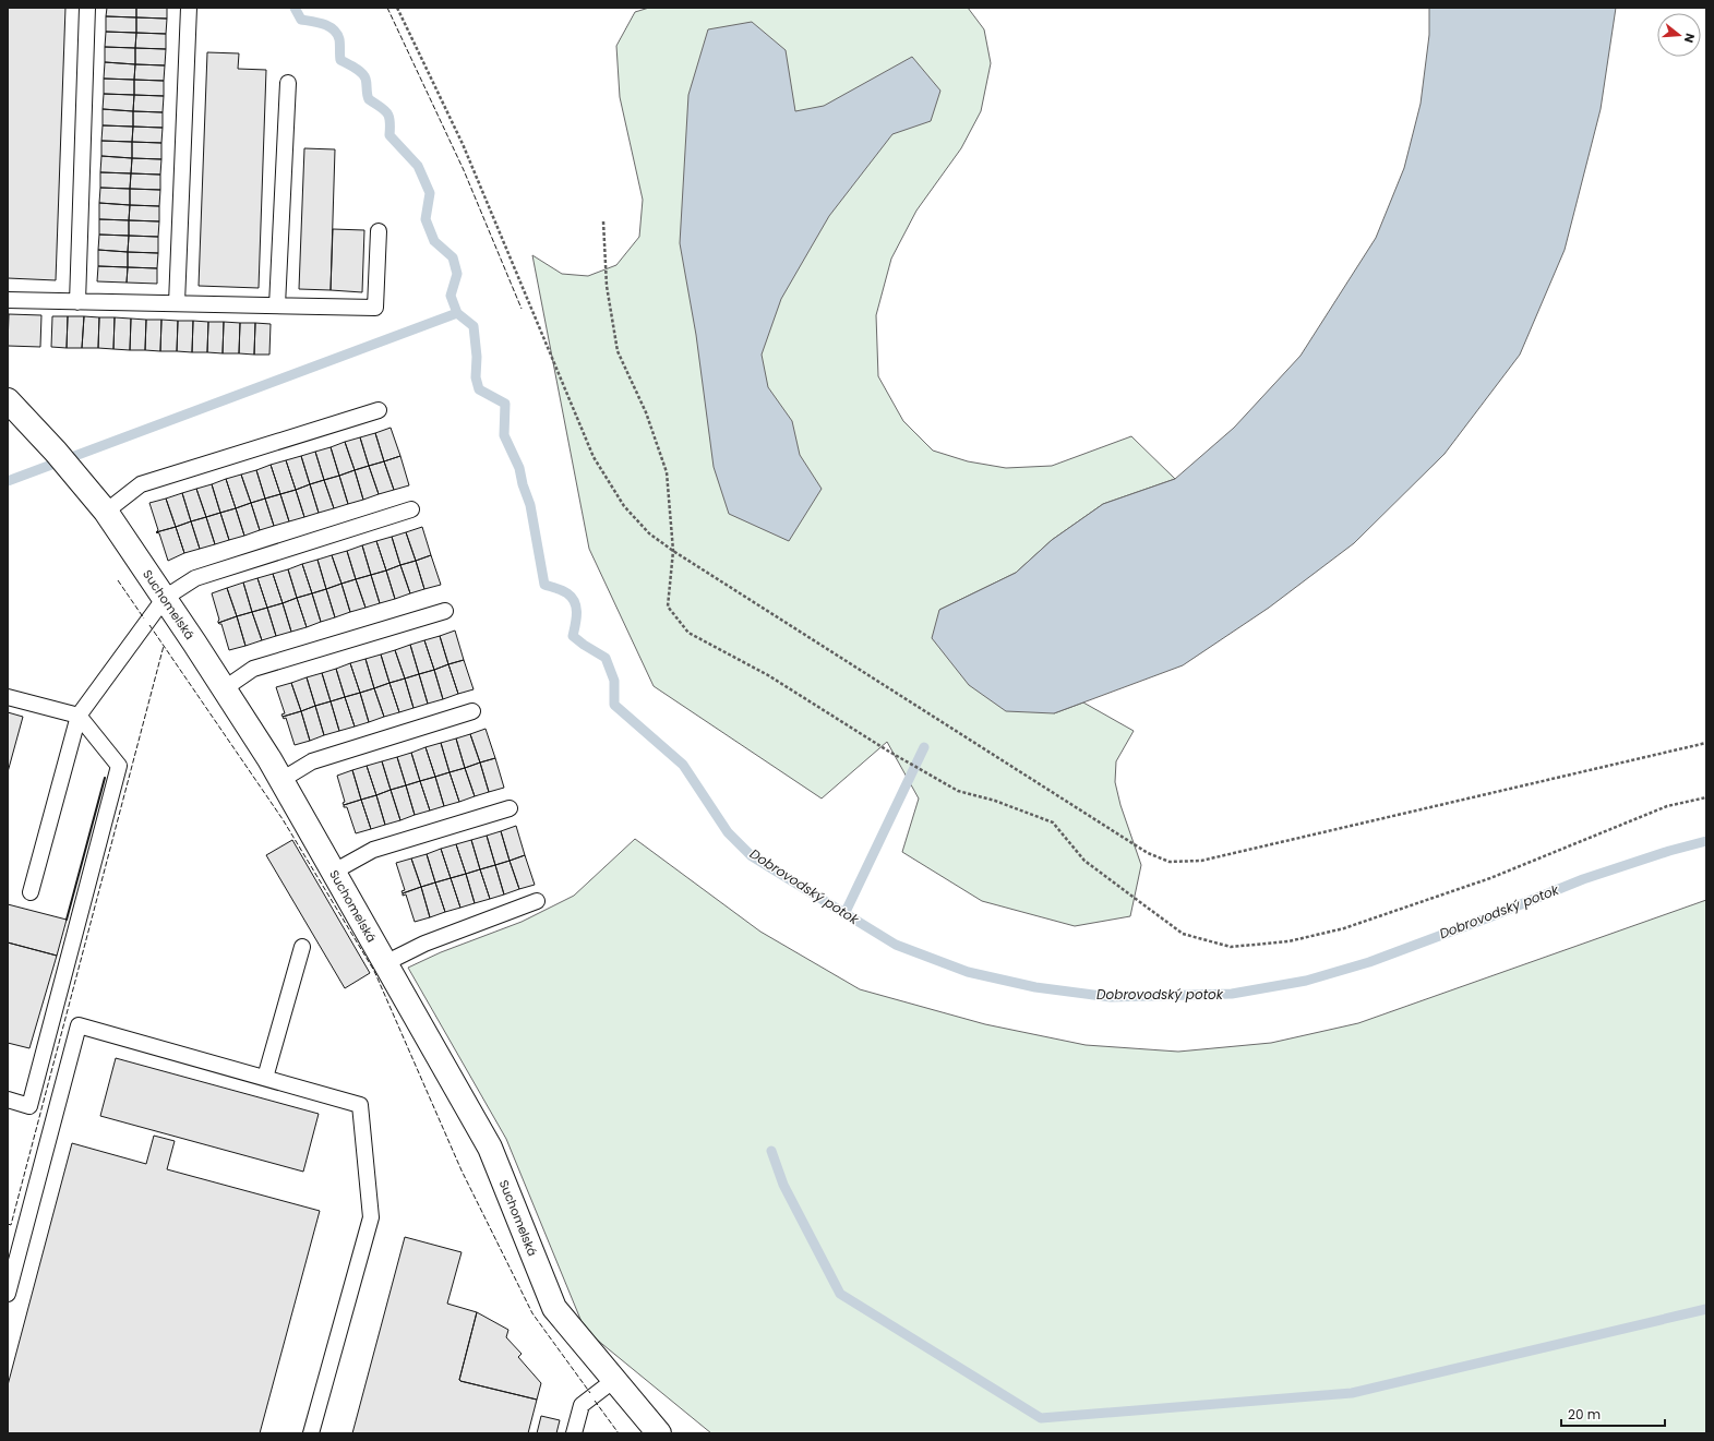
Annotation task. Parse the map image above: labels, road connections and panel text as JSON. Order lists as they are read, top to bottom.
{
  "streets": {
    "street": ["Suchomelská"]
  },
  "water": ["Dobrovodský potok"],
  "scale_bar": "20 m",
  "north": "right"
}
